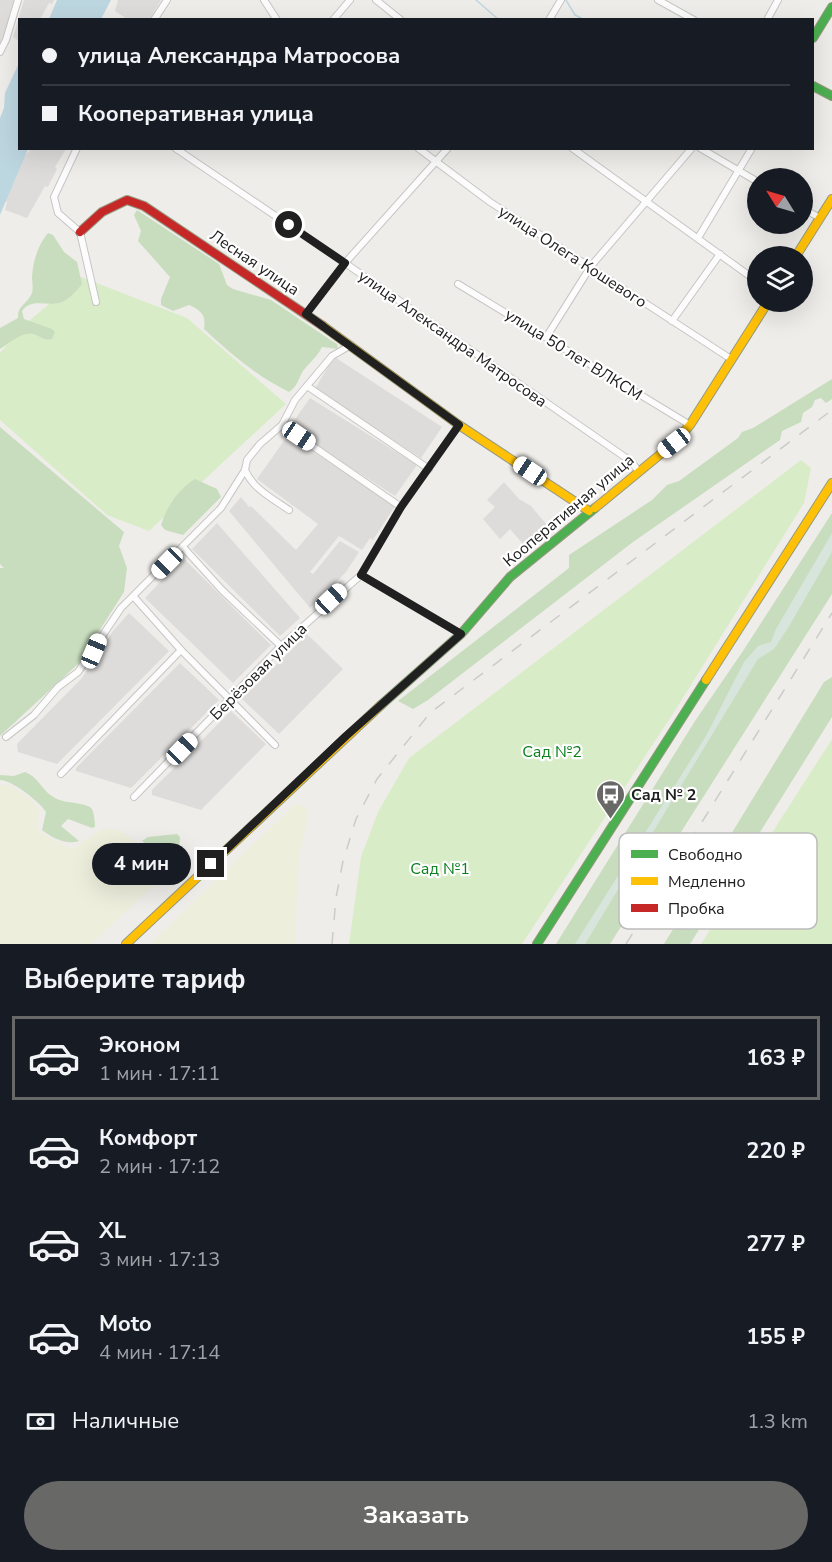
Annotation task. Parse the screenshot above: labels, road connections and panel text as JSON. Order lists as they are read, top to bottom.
{
  "streets": {
    "main road": ["Лесная улица", "Кооперативная улица"],
    "street": [
      "улица Олега Кошевого",
      "улица Александра Матросова",
      "улица 50 лет ВЛКСМ",
      "Берёзовая улица"
    ]
  },
  "crossings": [
    ["улица Олега Кошевого", "Кооперативная улица"],
    ["Лесная улица", "Кооперативная улица"],
    ["Лесная улица", "Берёзовая улица"],
    ["улица Александра Матросова", "Кооперативная улица"],
    ["улица 50 лет ВЛКСМ", "Кооперативная улица"]
  ],
  "parks": ["Сад №2", "Сад №1"],
  "places": {
    "bus stop": ["Сад № 2"]
  },
  "legend": ["Свободно", "Медленно", "Пробка"],
  "north": "top left",
  "page": {
    "banner": ["улица Александра Матросова", "Кооперативная улица"],
    "bubble": "4 мин",
    "heading": "Выберите тариф",
    "list": [
      {
        "name": "Эконом",
        "note": "1 мин · 17:11",
        "value": "163 ₽"
      },
      {
        "name": "Комфорт",
        "note": "2 мин · 17:12",
        "value": "220 ₽"
      },
      {
        "name": "XL",
        "note": "3 мин · 17:13",
        "value": "277 ₽"
      },
      {
        "name": "Moto",
        "note": "4 мин · 17:14",
        "value": "155 ₽"
      }
    ],
    "pay": ["Наличные", "1.3 km"],
    "buttons": "Заказать"
  }
}
